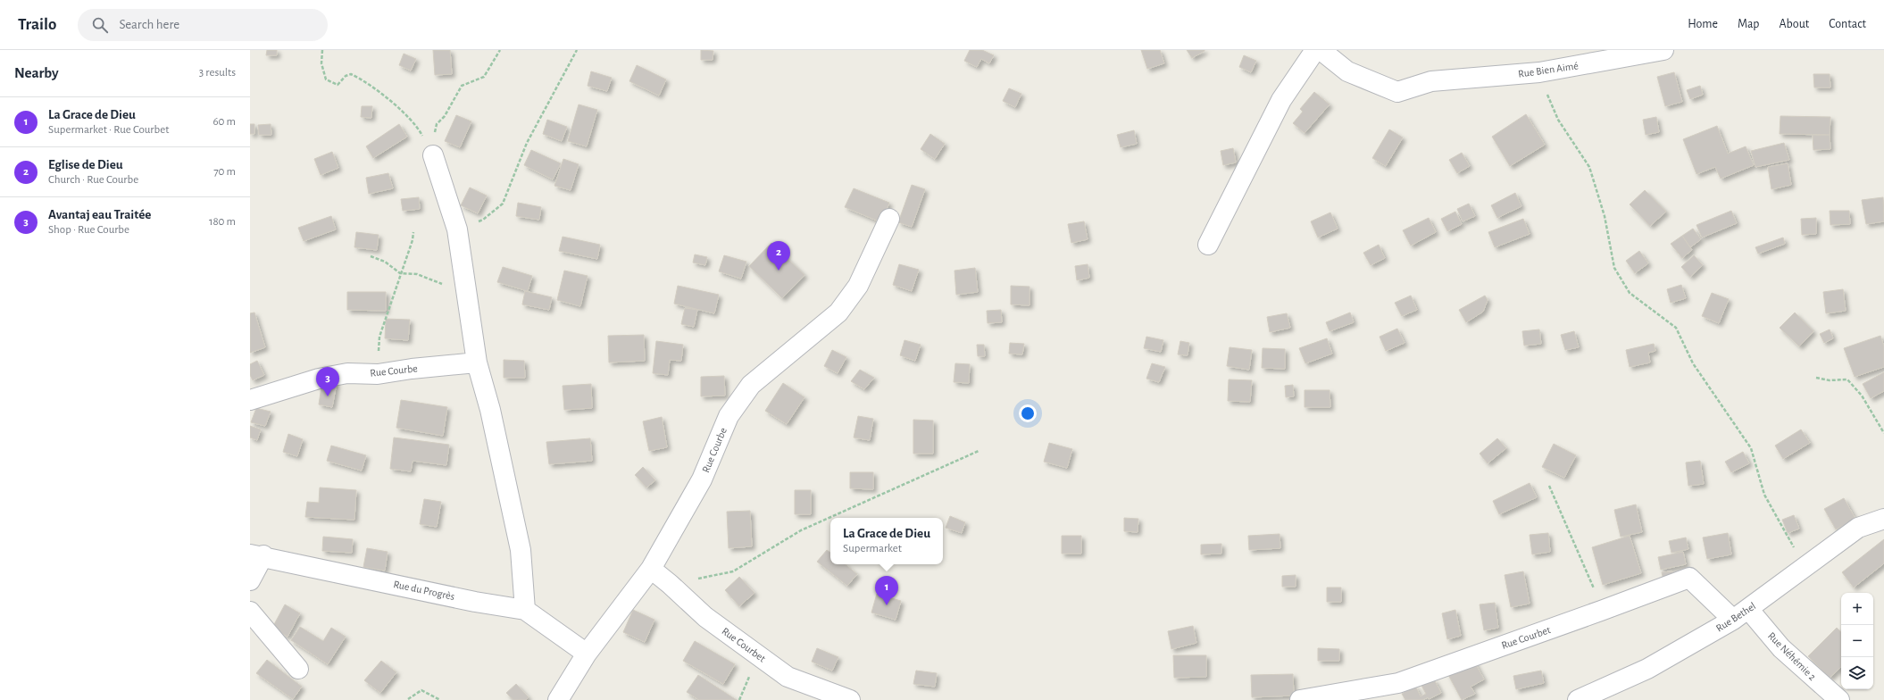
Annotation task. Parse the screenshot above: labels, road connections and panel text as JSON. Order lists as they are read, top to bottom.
{
  "streets": {
    "street": [
      "Rue Bien Aimé",
      "Rue Courbe",
      "Rue du Progrès",
      "Rue Bethel",
      "Rue Courbet",
      "Rue Néhémie 2"
    ]
  },
  "crossings": [
    ["Rue Courbe", "Rue du Progrès"],
    ["Rue Courbe", "Rue Courbet"],
    ["Rue Bethel", "Rue Courbet"],
    ["Rue Bethel", "Rue Néhémie 2"],
    ["Rue Courbet", "Rue Néhémie 2"]
  ],
  "page": {
    "header": "Trailo",
    "search": "Search here",
    "nav": [
      "Home",
      "Map",
      "About",
      "Contact"
    ],
    "heading": ["Nearby", "3 results"],
    "list": [
      {
        "mark": "1",
        "name": "La Grace de Dieu",
        "note": "Supermarket · Rue Courbet",
        "value": "60 m"
      },
      {
        "mark": "2",
        "name": "Eglise de Dieu",
        "note": "Church · Rue Courbe",
        "value": "70 m"
      },
      {
        "mark": "3",
        "name": "Avantaj eau Traitée",
        "note": "Shop · Rue Courbe",
        "value": "180 m"
      }
    ],
    "pins": ["2", "3", "1"],
    "popup": ["La Grace de Dieu", "Supermarket"],
    "map_buttons": ["+", "−"]
  }
}
